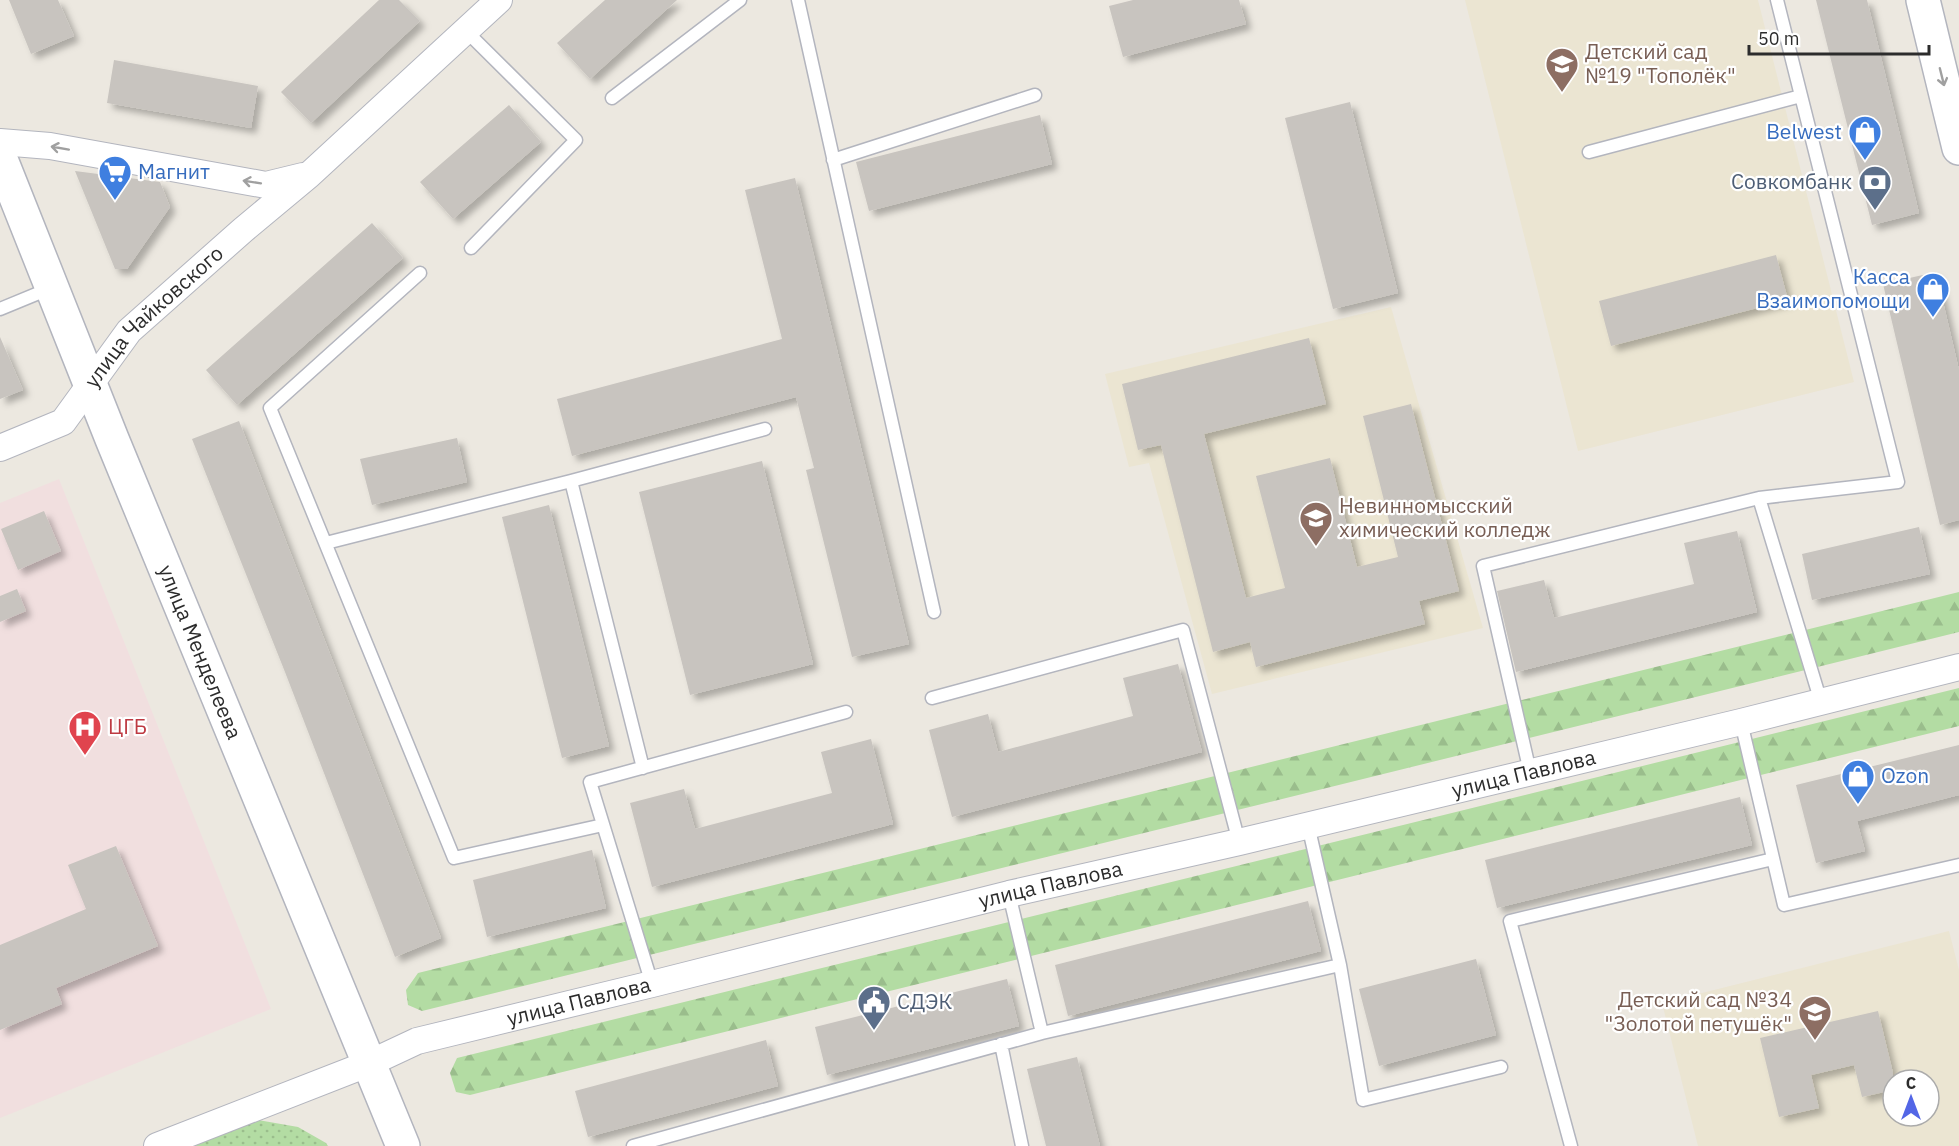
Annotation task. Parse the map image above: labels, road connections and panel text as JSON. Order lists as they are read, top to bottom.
{
  "streets": {
    "main road": ["улица Менделеева"],
    "street": ["улица Чайковского", "улица Павлова"]
  },
  "crossings": [
    ["улица Чайковского", "улица Менделеева"],
    ["улица Менделеева", "улица Павлова"]
  ],
  "places": {
    "school or university": ["Детский сад №19 \"Тополёк\"", "Невинномысский химический колледж", "Детский сад №34 \"Золотой петушёк\""],
    "shop": ["Belwest", "Касса Взаимопомощи", "Ozon"],
    "supermarket": ["Магнит"],
    "bank": ["Совкомбанк"],
    "hospital": ["ЦГБ"],
    "public building": ["СДЭК"]
  },
  "scale_bar": "50 m",
  "north": "top"
}
